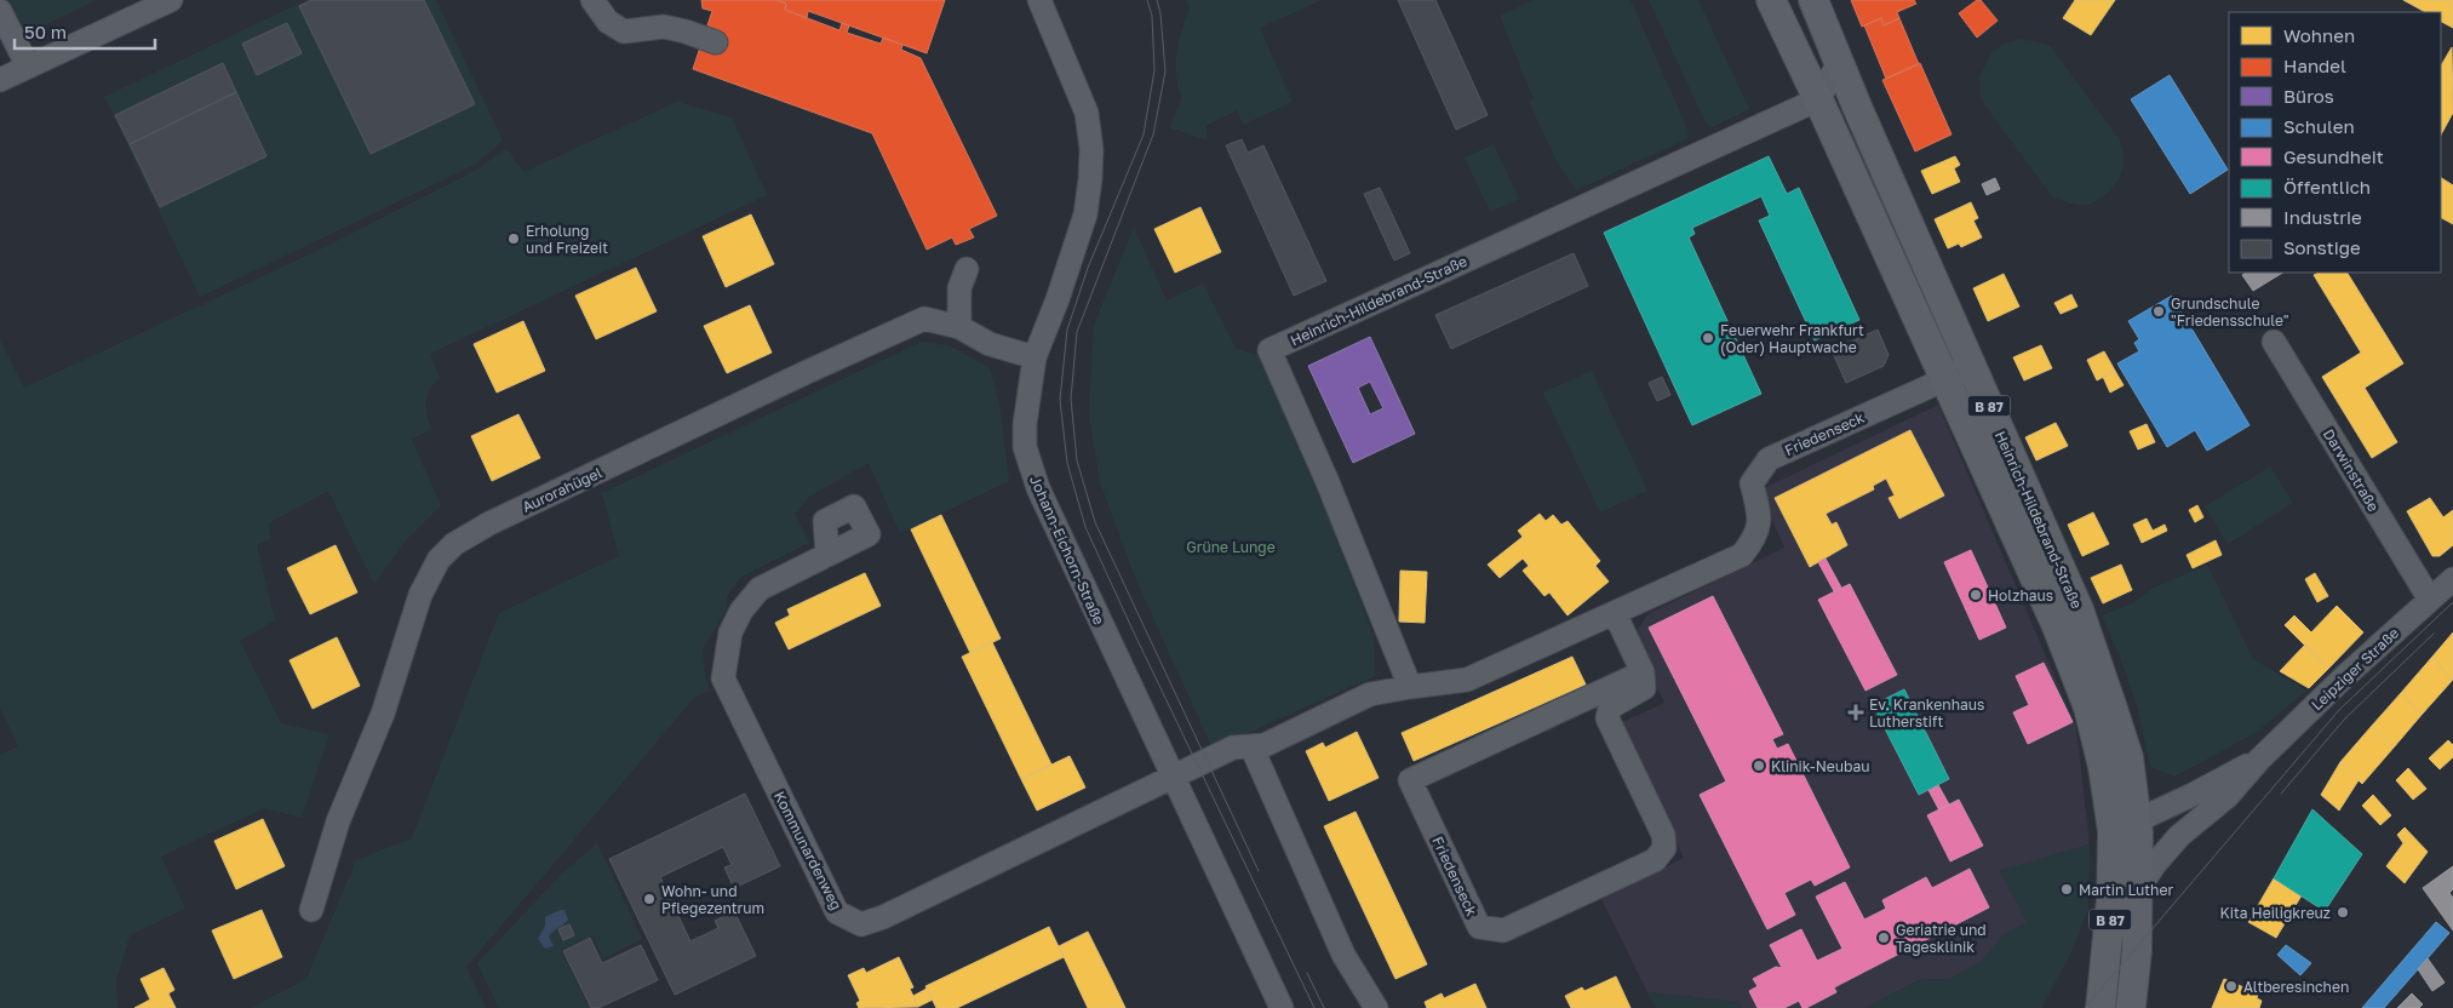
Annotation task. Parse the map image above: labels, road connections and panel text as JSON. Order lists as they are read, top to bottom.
{
  "streets": {
    "main road": ["Heinrich-Hildebrand-Straße", "B 87", "Leipziger Straße"],
    "street": [
      "Friedenseck",
      "Darwinstraße",
      "Aurorahügel",
      "Johann-Eichorn-Straße",
      "Kommunardenweg"
    ]
  },
  "crossings": [
    ["Heinrich-Hildebrand-Straße", "B 87"],
    ["Heinrich-Hildebrand-Straße", "Friedenseck"],
    ["Heinrich-Hildebrand-Straße", "Leipziger Straße"],
    ["B 87", "Leipziger Straße"],
    ["Friedenseck", "Johann-Eichorn-Straße"],
    ["Friedenseck", "Kommunardenweg"],
    ["Darwinstraße", "Leipziger Straße"],
    ["Aurorahügel", "Johann-Eichorn-Straße"],
    ["Johann-Eichorn-Straße", "Kommunardenweg"]
  ],
  "parks": ["Grüne Lunge"],
  "places": {
    "other": [
      "Erholung und Freizeit",
      "Grundschule \"Friedensschule\"",
      "Feuerwehr Frankfurt (Oder) Hauptwache",
      "Holzhaus",
      "Klinik-Neubau",
      "Martin Luther",
      "Wohn- und Pflegezentrum",
      "Kita Heiligkreuz",
      "Geriatrie und Tagesklinik",
      "Altberesinchen"
    ],
    "health": ["Ev. Krankenhaus Lutherstift"]
  },
  "legend": [
    "Wohnen",
    "Handel",
    "Büros",
    "Schulen",
    "Gesundheit",
    "Öffentlich",
    "Industrie",
    "Sonstige"
  ],
  "scale_bar": "50 m"
}
